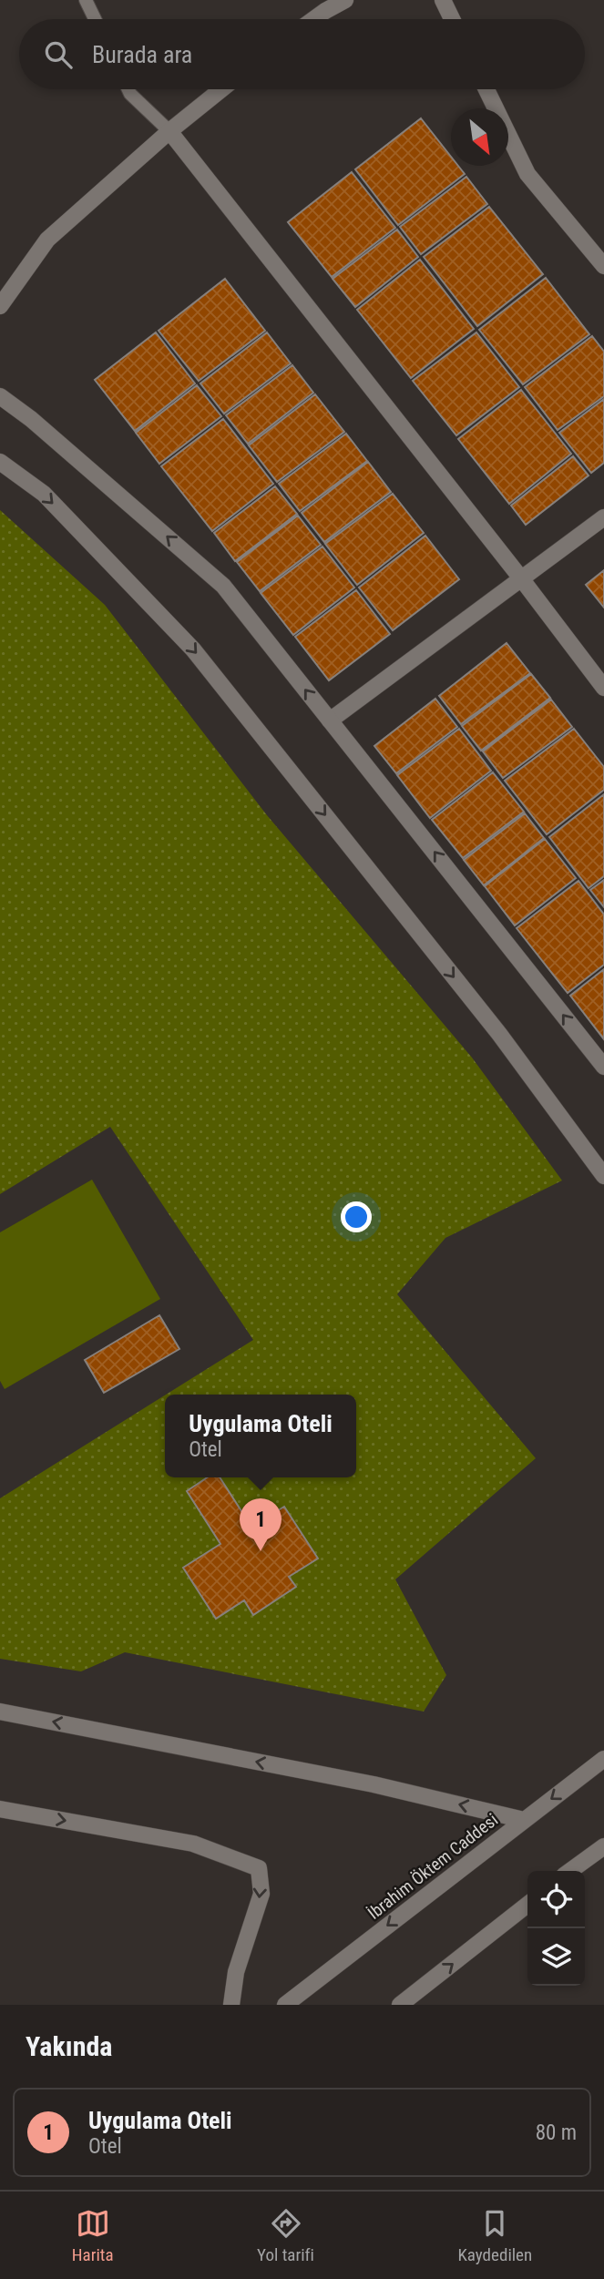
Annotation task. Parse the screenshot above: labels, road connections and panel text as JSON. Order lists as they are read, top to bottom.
{
  "streets": {
    "street": ["İbrahim Öktem Caddesi"]
  },
  "north": "bottom right",
  "page": {
    "search": "Burada ara",
    "popup": ["Uygulama Oteli", "Otel"],
    "pins": "1",
    "heading": "Yakında",
    "list": [
      {
        "mark": "1",
        "name": "Uygulama Oteli",
        "note": "Otel",
        "value": "80 m"
      }
    ],
    "nav": ["Harita", "Yol tarifi", "Kaydedilen"]
  }
}
